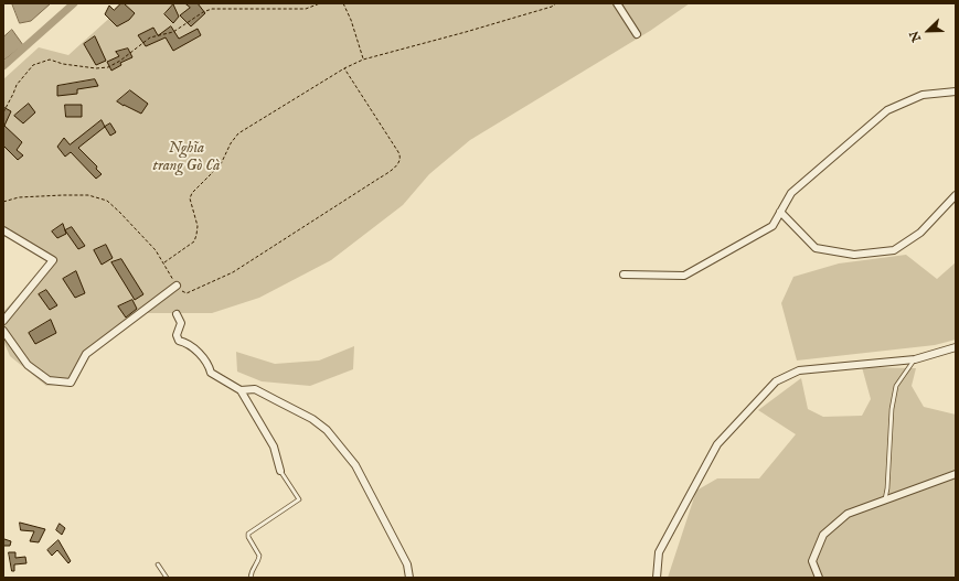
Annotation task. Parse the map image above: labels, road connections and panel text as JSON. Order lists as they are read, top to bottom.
{
  "parks": ["Nghĩa trang Gò Cà"],
  "north": "bottom left"
}
